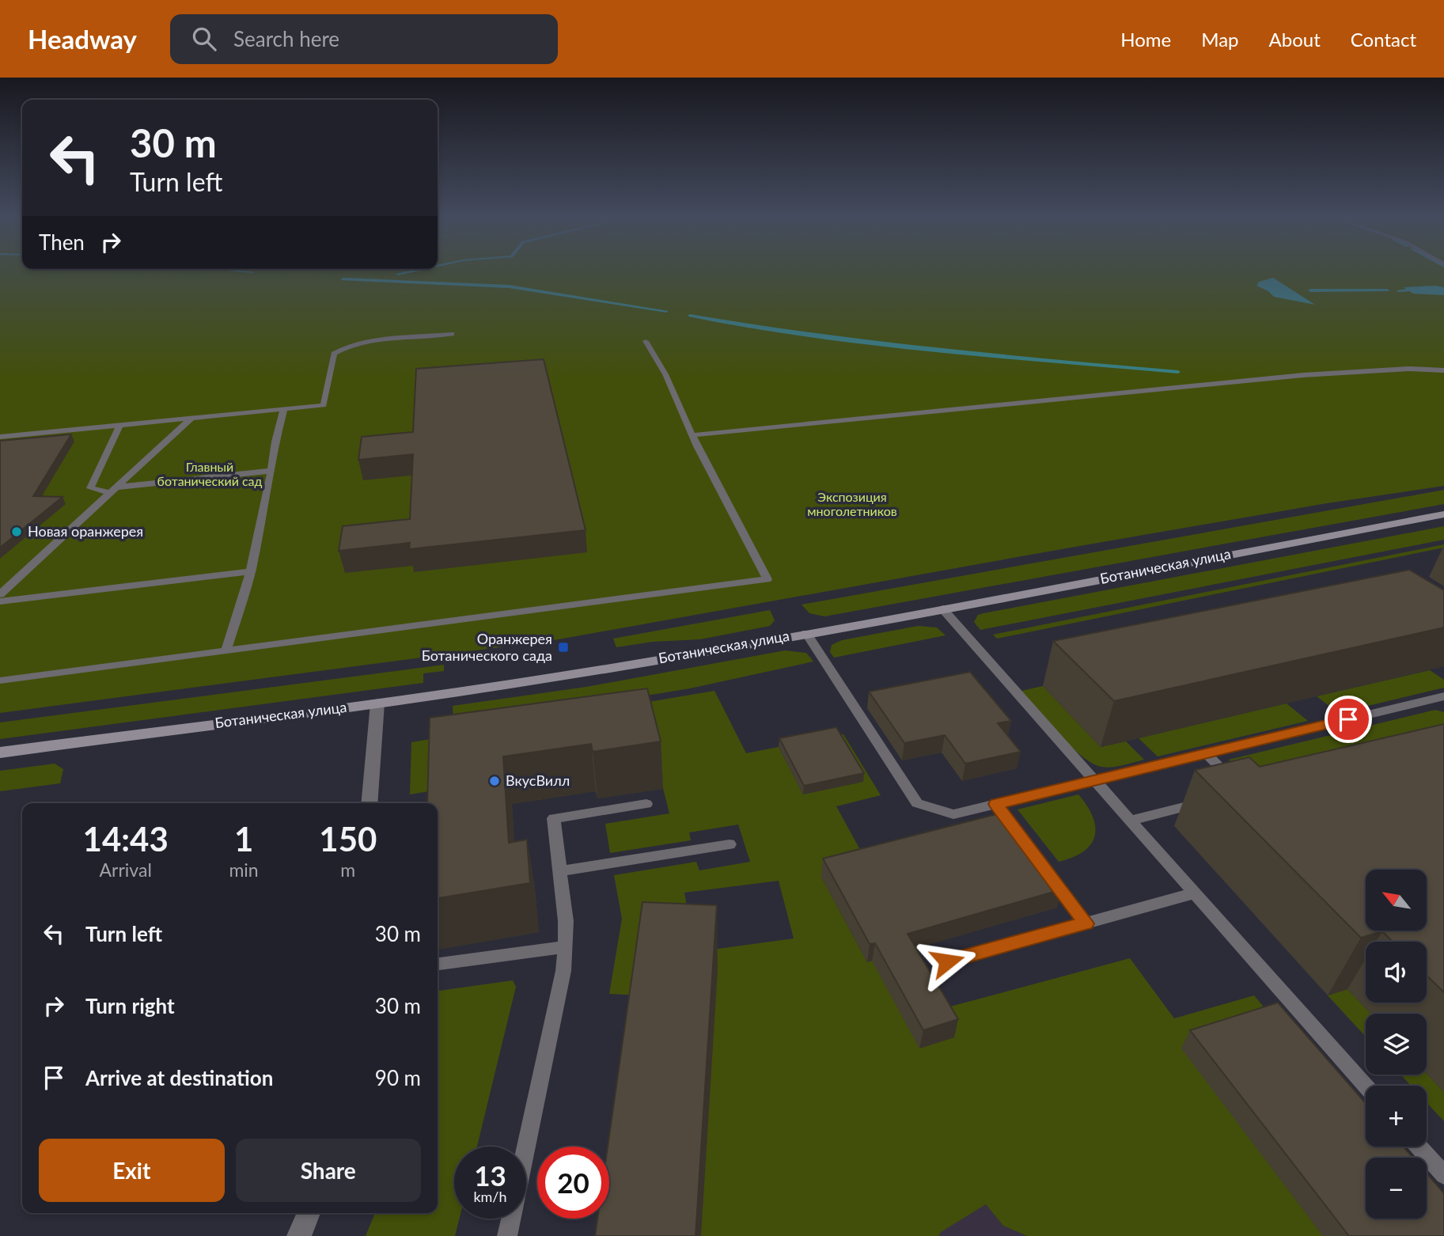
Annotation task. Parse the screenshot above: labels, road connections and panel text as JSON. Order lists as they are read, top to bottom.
{
  "streets": {
    "main road": ["Ботаническая улица"]
  },
  "parks": ["Главный ботанический сад", "Экспозиция многолетников"],
  "places": {
    "other": ["Новая оранжерея", "ВкусВилл"],
    "transit": ["Оранжерея Ботанического сада"]
  },
  "north": "top left",
  "page": {
    "header": "Headway",
    "search": "Search here",
    "nav": [
      "Home",
      "Map",
      "About",
      "Contact"
    ],
    "turn": ["30 m", "Turn left"],
    "then": "Then",
    "eta": [
      "14:43",
      "Arrival",
      "1",
      "min",
      "150",
      "m"
    ],
    "map_buttons": ["+", "−"],
    "list": [
      {
        "name": "Turn left",
        "value": "30 m"
      },
      {
        "name": "Turn right",
        "value": "30 m"
      },
      {
        "name": "Arrive at destination",
        "value": "90 m"
      }
    ],
    "buttons": ["Exit", "Share"],
    "speed": "13 km/h",
    "limit": "20"
  }
}
